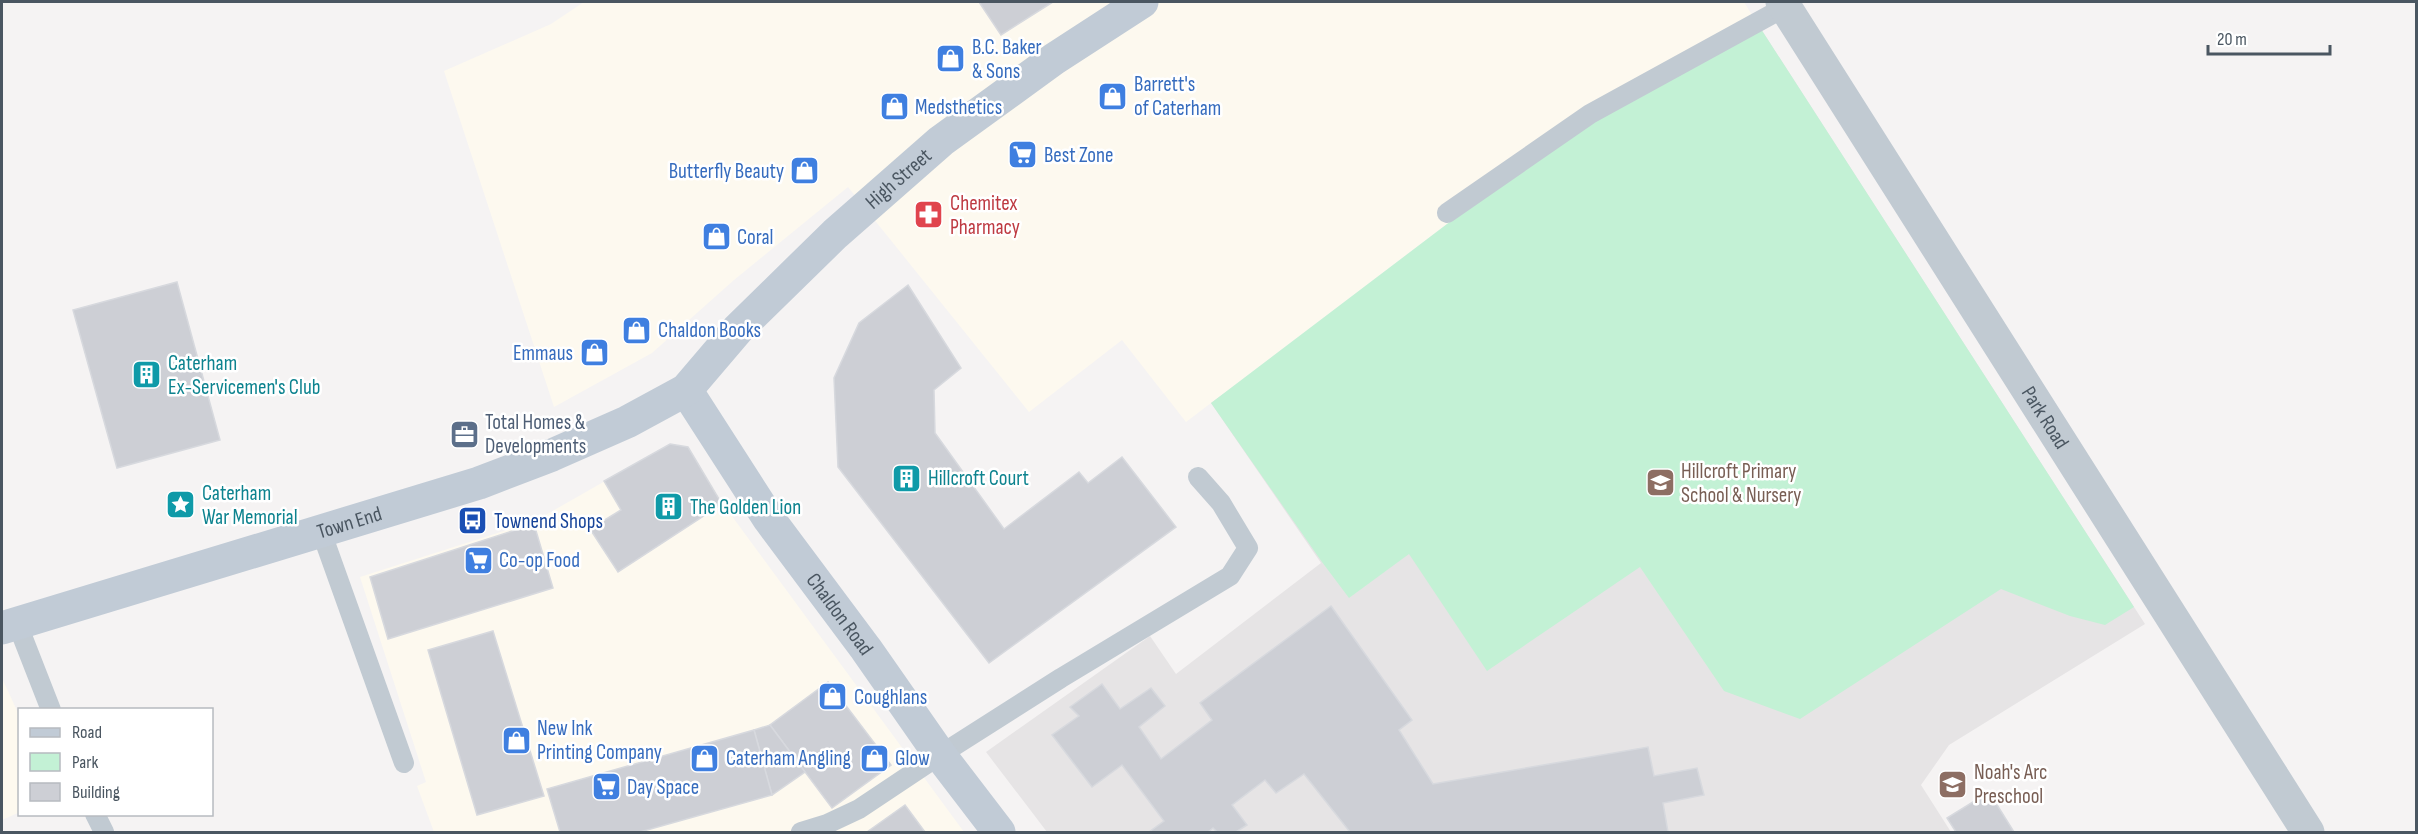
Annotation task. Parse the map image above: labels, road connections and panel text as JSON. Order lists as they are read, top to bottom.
{
  "streets": {
    "main road": ["High Street", "Town End", "Chaldon Road"],
    "street": ["Park Road"]
  },
  "crossings": [
    ["High Street", "Town End"],
    ["High Street", "Chaldon Road"],
    ["Town End", "Chaldon Road"]
  ],
  "places": {
    "shop": [
      "B.C. Baker & Sons",
      "Barrett's of Caterham",
      "Medsthetics",
      "Butterfly Beauty",
      "Coral",
      "Chaldon Books",
      "Emmaus",
      "Coughlans",
      "New Ink Printing Company",
      "Caterham Angling",
      "Glow"
    ],
    "supermarket": ["Best Zone", "Co-op Food", "Day Space"],
    "pharmacy": ["Chemitex Pharmacy"],
    "building": ["Caterham Ex-Servicemen's Club", "Hillcroft Court", "The Golden Lion"],
    "office": ["Total Homes & Developments"],
    "school or university": ["Hillcroft Primary School & Nursery", "Noah's Arc Preschool"],
    "place": ["Caterham War Memorial"],
    "bus stop": ["Townend Shops"]
  },
  "legend": ["Road", "Park", "Building"],
  "scale_bar": "20 m"
}
